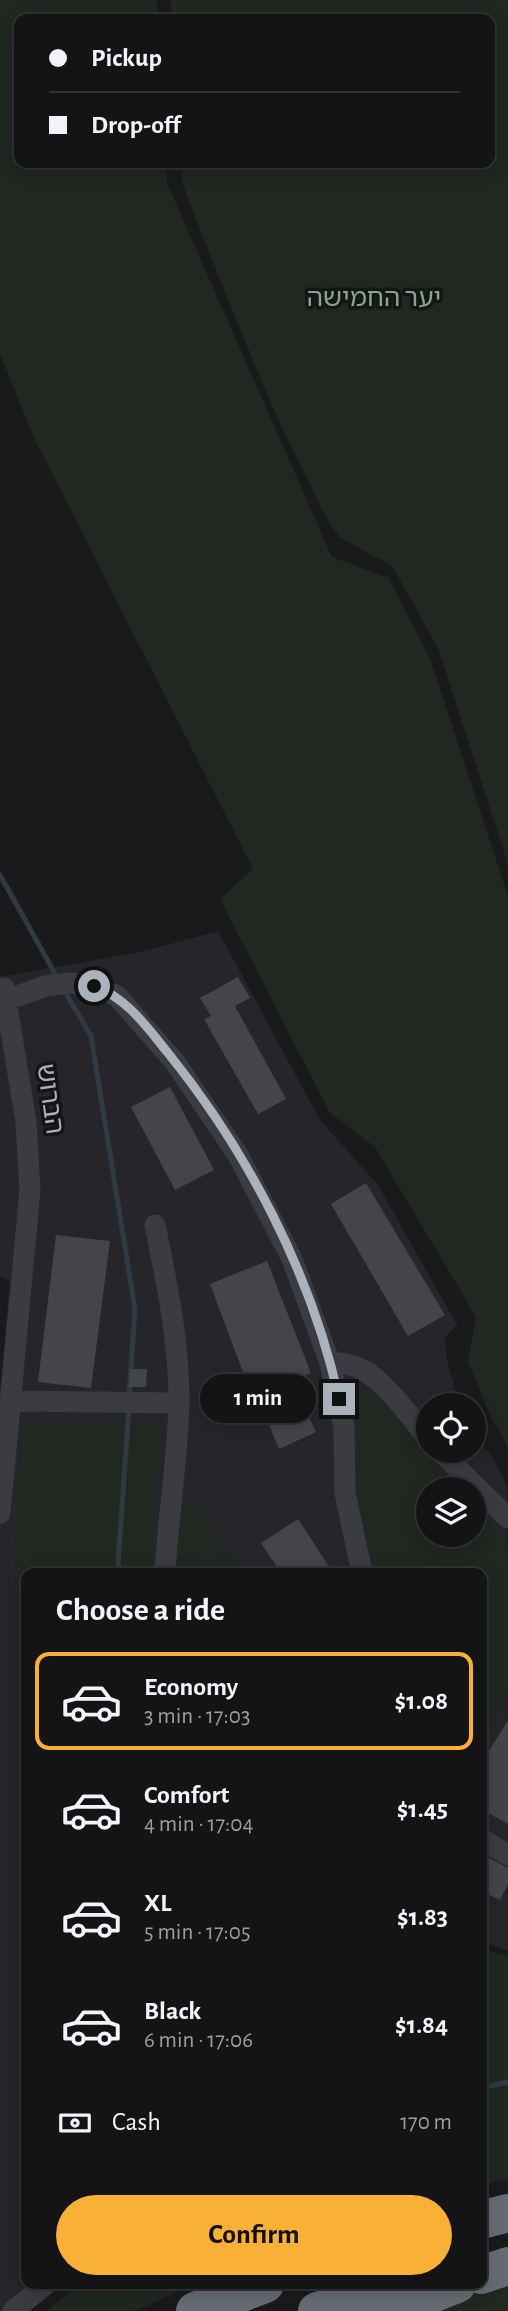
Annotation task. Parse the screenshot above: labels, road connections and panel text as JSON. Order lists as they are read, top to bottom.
{
  "streets": {
    "street": ["הברוש"]
  },
  "parks": ["יער החמישה"],
  "page": {
    "banner": ["Pickup", "Drop-off"],
    "bubble": "1 min",
    "heading": "Choose a ride",
    "list": [
      {
        "name": "Economy",
        "note": "3 min · 17:03",
        "value": "$1.08"
      },
      {
        "name": "Comfort",
        "note": "4 min · 17:04",
        "value": "$1.45"
      },
      {
        "name": "XL",
        "note": "5 min · 17:05",
        "value": "$1.83"
      },
      {
        "name": "Black",
        "note": "6 min · 17:06",
        "value": "$1.84"
      }
    ],
    "pay": ["Cash", "170 m"],
    "buttons": "Confirm"
  }
}
